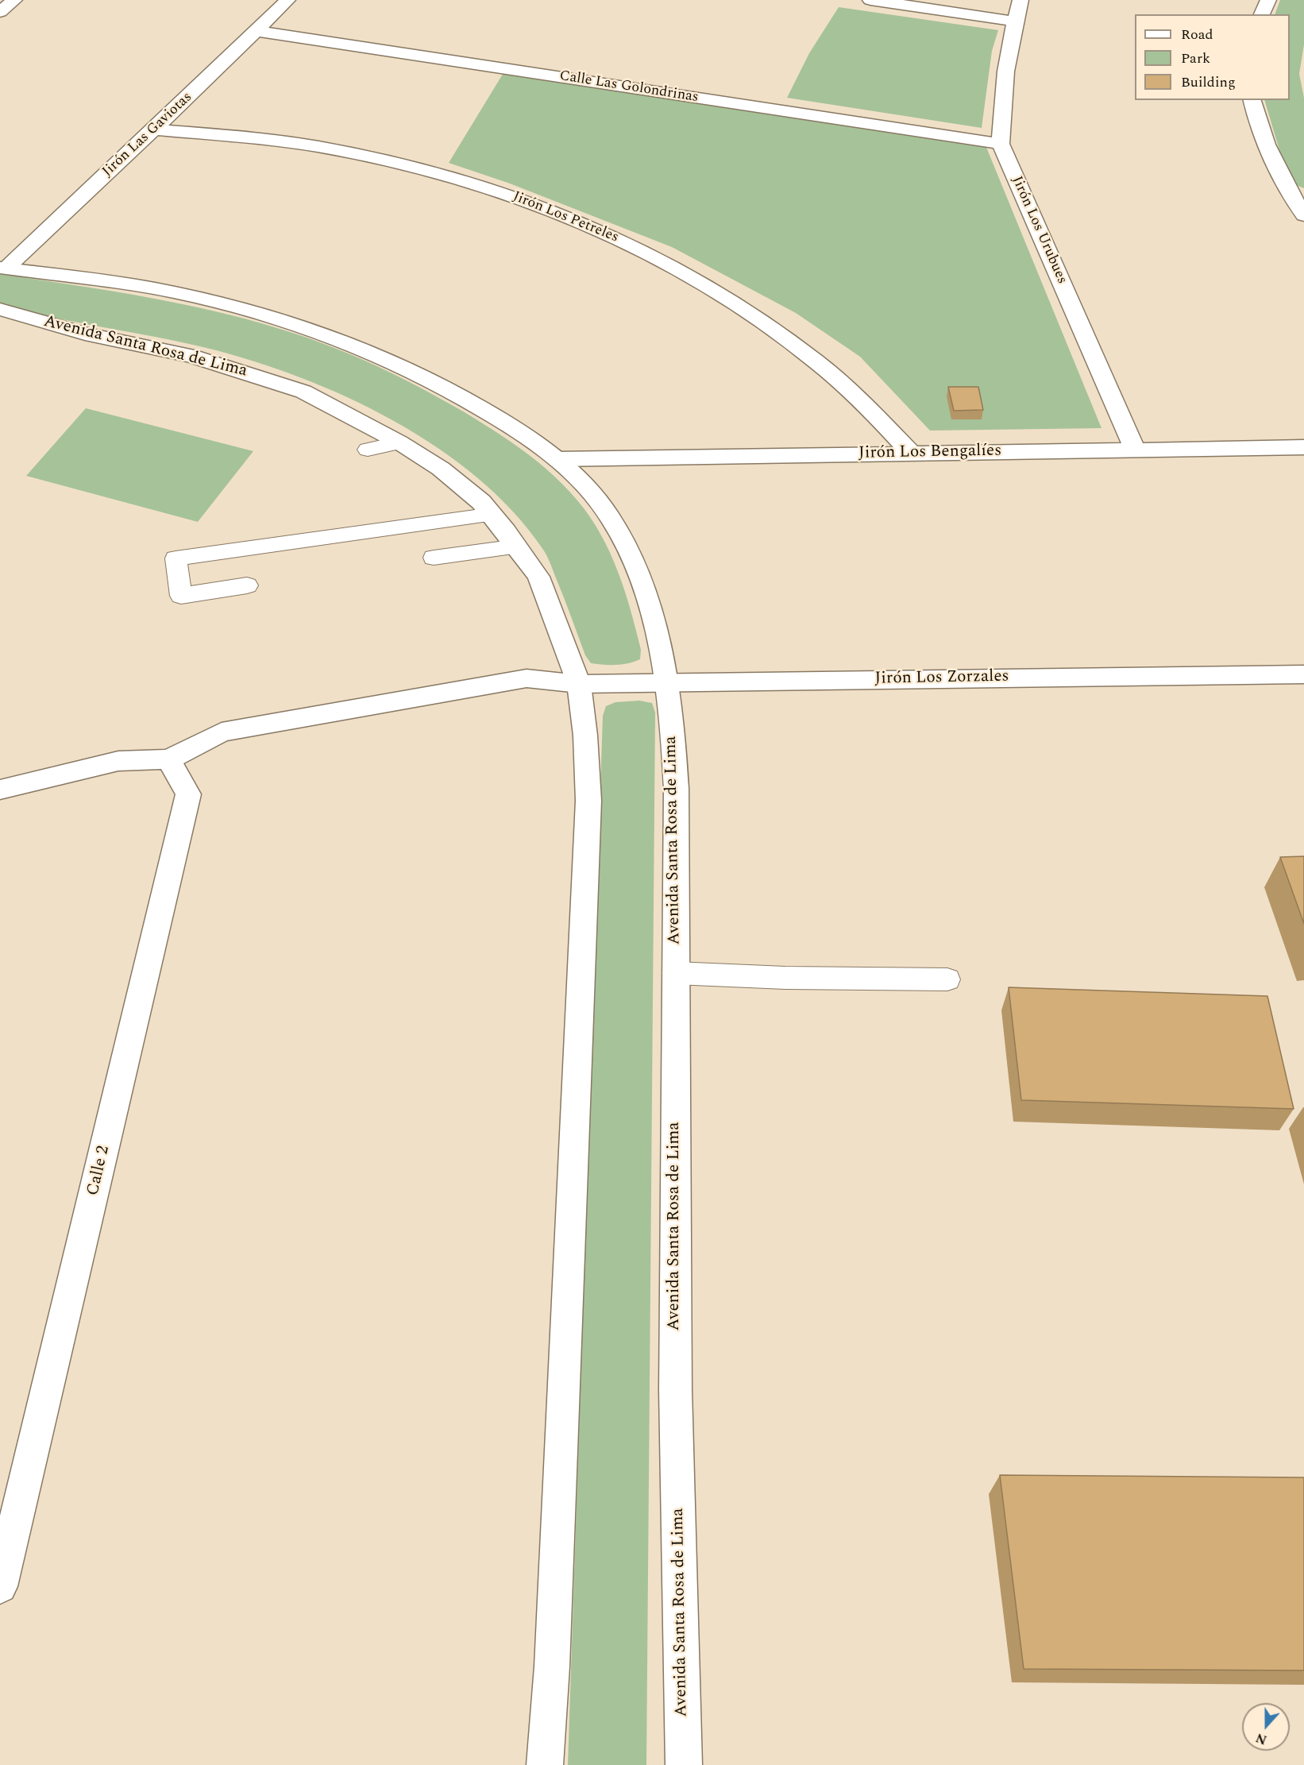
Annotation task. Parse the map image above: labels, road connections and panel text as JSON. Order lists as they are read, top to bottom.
{
  "streets": {
    "street": [
      "Calle Las Golondrinas",
      "Jirón Las Gaviotas",
      "Jirón Los Petreles",
      "Jirón Los Urubues",
      "Avenida Santa Rosa de Lima",
      "Jirón Los Bengalíes",
      "Jirón Los Zorzales",
      "Calle 2"
    ]
  },
  "crossings": [
    ["Calle Las Golondrinas", "Jirón Las Gaviotas"],
    ["Calle Las Golondrinas", "Jirón Los Urubues"],
    ["Jirón Las Gaviotas", "Jirón Los Petreles"],
    ["Jirón Las Gaviotas", "Avenida Santa Rosa de Lima"],
    ["Jirón Los Petreles", "Jirón Los Bengalíes"],
    ["Jirón Los Urubues", "Jirón Los Bengalíes"],
    ["Avenida Santa Rosa de Lima", "Jirón Los Bengalíes"],
    ["Avenida Santa Rosa de Lima", "Jirón Los Zorzales"],
    ["Jirón Los Zorzales", "Calle 2"]
  ],
  "legend": ["Road", "Park", "Building"],
  "north": "bottom"
}
